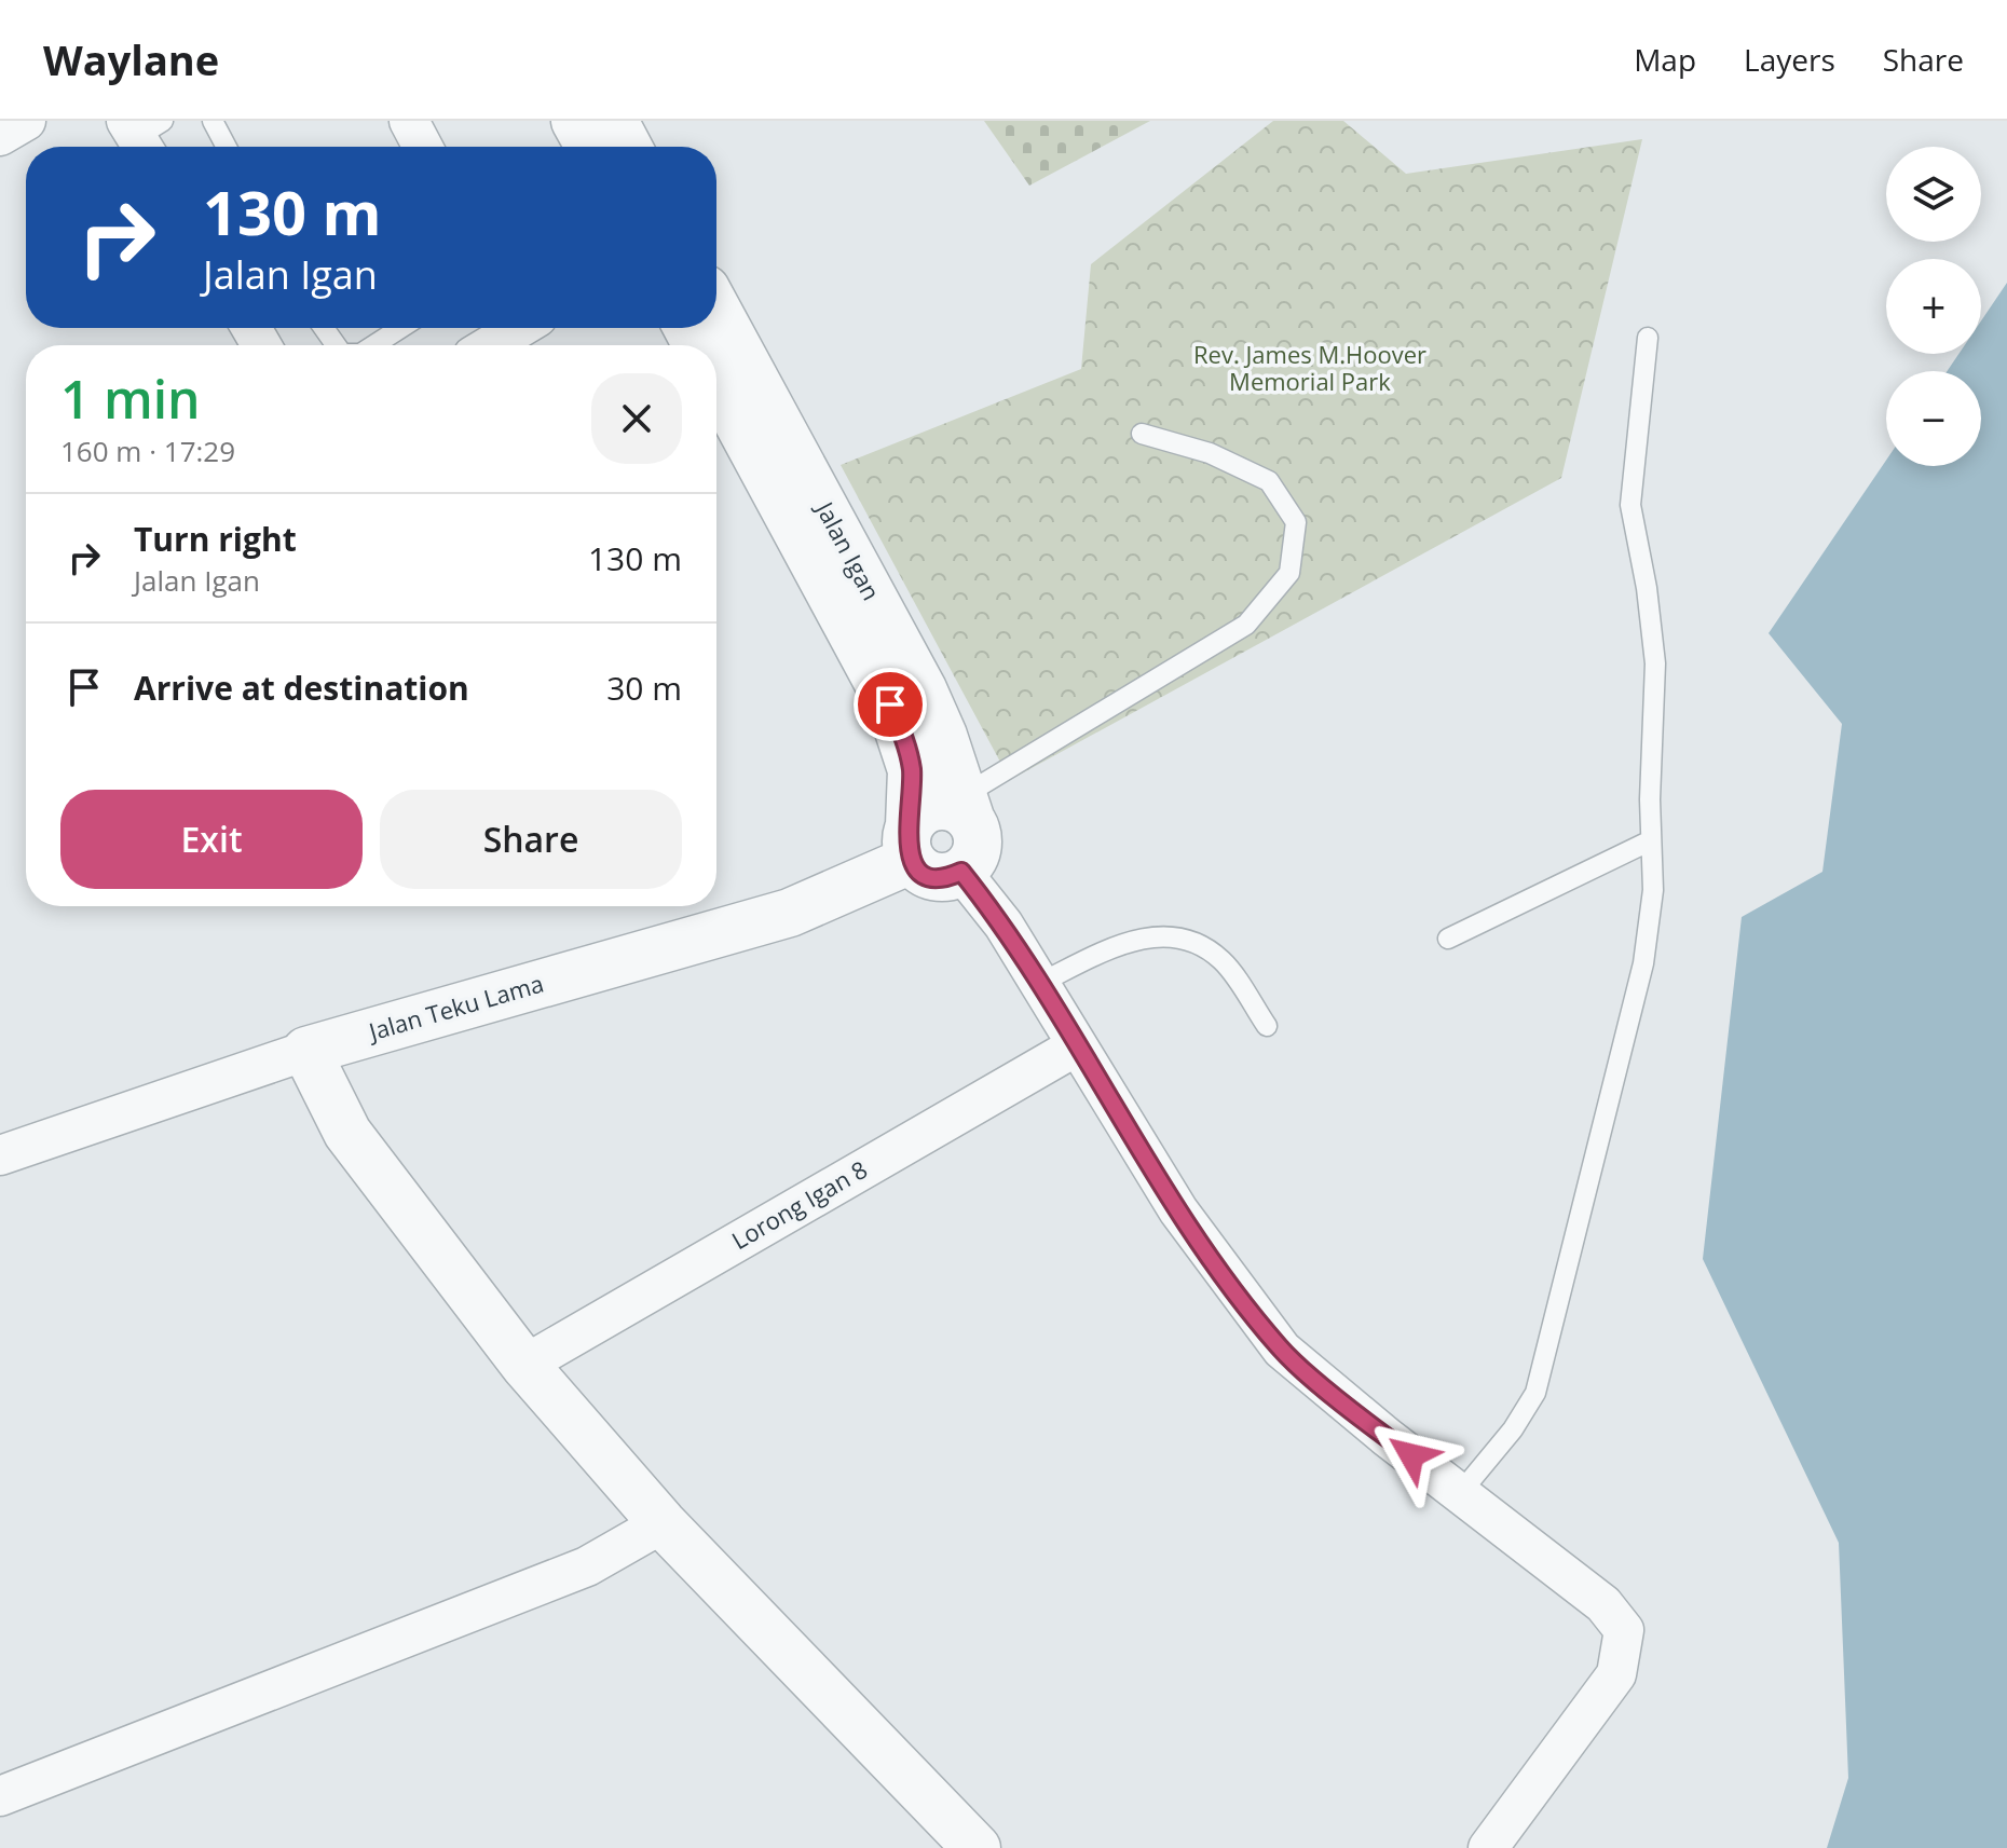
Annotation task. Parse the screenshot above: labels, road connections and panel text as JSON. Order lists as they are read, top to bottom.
{
  "streets": {
    "street": ["Jalan Igan", "Jalan Teku Lama", "Lorong Igan 8"]
  },
  "crossings": [
    ["Jalan Igan", "Jalan Teku Lama"]
  ],
  "parks": ["Rev. James M.Hoover Memorial Park"],
  "page": {
    "header": "Waylane",
    "nav": ["Map", "Layers", "Share"],
    "map_buttons": ["+", "−"],
    "turn": ["130 m", "Jalan Igan"],
    "heading": ["1 min", "160 m · 17:29"],
    "list": [
      {
        "name": "Turn right",
        "note": "Jalan Igan",
        "value": "130 m"
      },
      {
        "name": "Arrive at destination",
        "value": "30 m"
      }
    ],
    "buttons": ["Exit", "Share"]
  }
}
